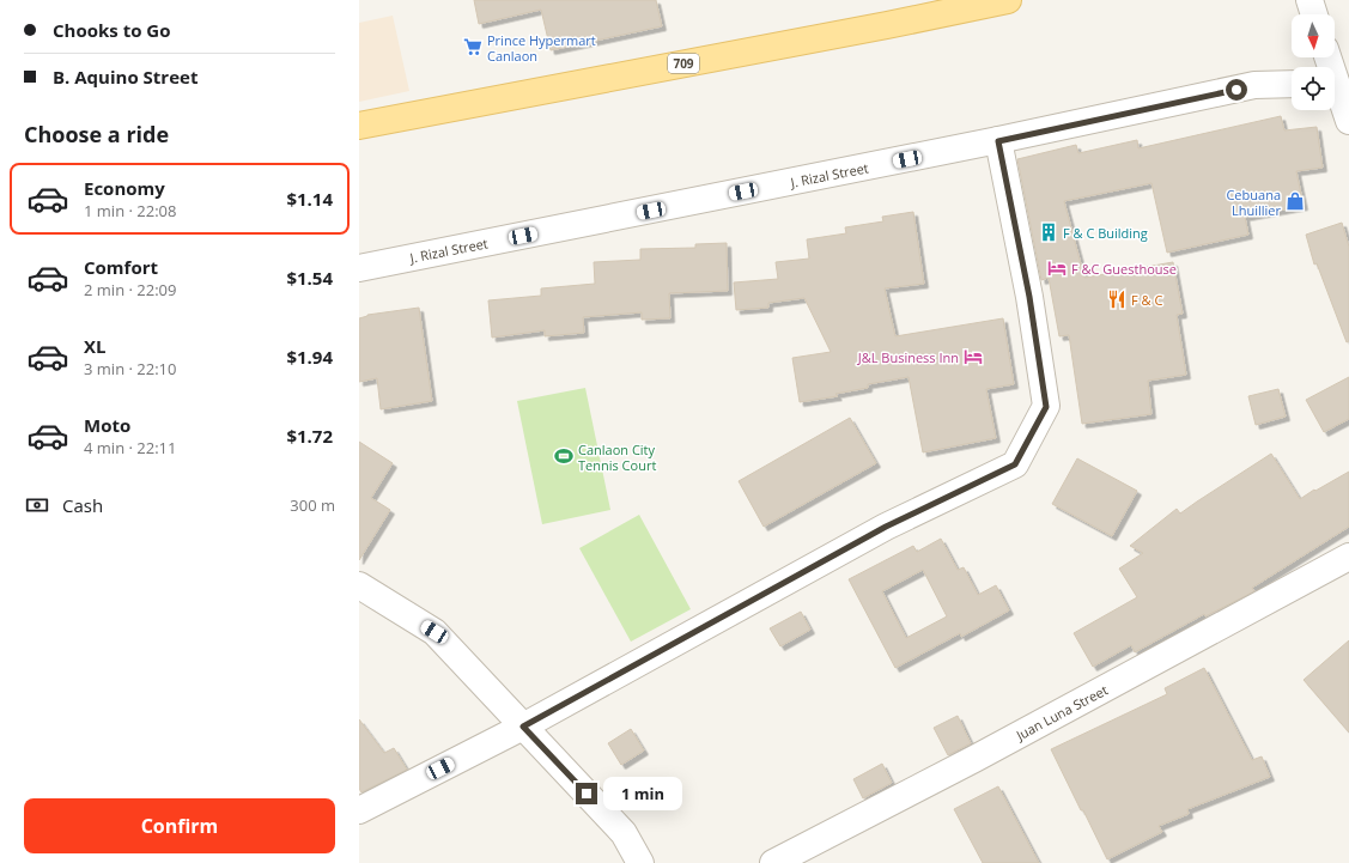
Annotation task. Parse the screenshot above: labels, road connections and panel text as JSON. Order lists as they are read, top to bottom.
{
  "streets": {
    "main road": ["709"],
    "street": ["J. Rizal Street", "Juan Luna Street"]
  },
  "places": {
    "supermarket": ["Prince Hypermart Canlaon"],
    "shop": ["Cebuana Lhuillier"],
    "building": ["F & C Building"],
    "hotel": ["F &C Guesthouse", "J&L Business Inn"],
    "restaurant": ["F & C"],
    "sports": ["Canlaon City Tennis Court"]
  },
  "north": "bottom",
  "page": {
    "banner": ["Chooks to Go", "B. Aquino Street"],
    "heading": "Choose a ride",
    "list": [
      {
        "name": "Economy",
        "note": "1 min · 22:08",
        "value": "$1.14"
      },
      {
        "name": "Comfort",
        "note": "2 min · 22:09",
        "value": "$1.54"
      },
      {
        "name": "XL",
        "note": "3 min · 22:10",
        "value": "$1.94"
      },
      {
        "name": "Moto",
        "note": "4 min · 22:11",
        "value": "$1.72"
      }
    ],
    "pay": ["Cash", "300 m"],
    "bubble": "1 min",
    "buttons": "Confirm"
  }
}
